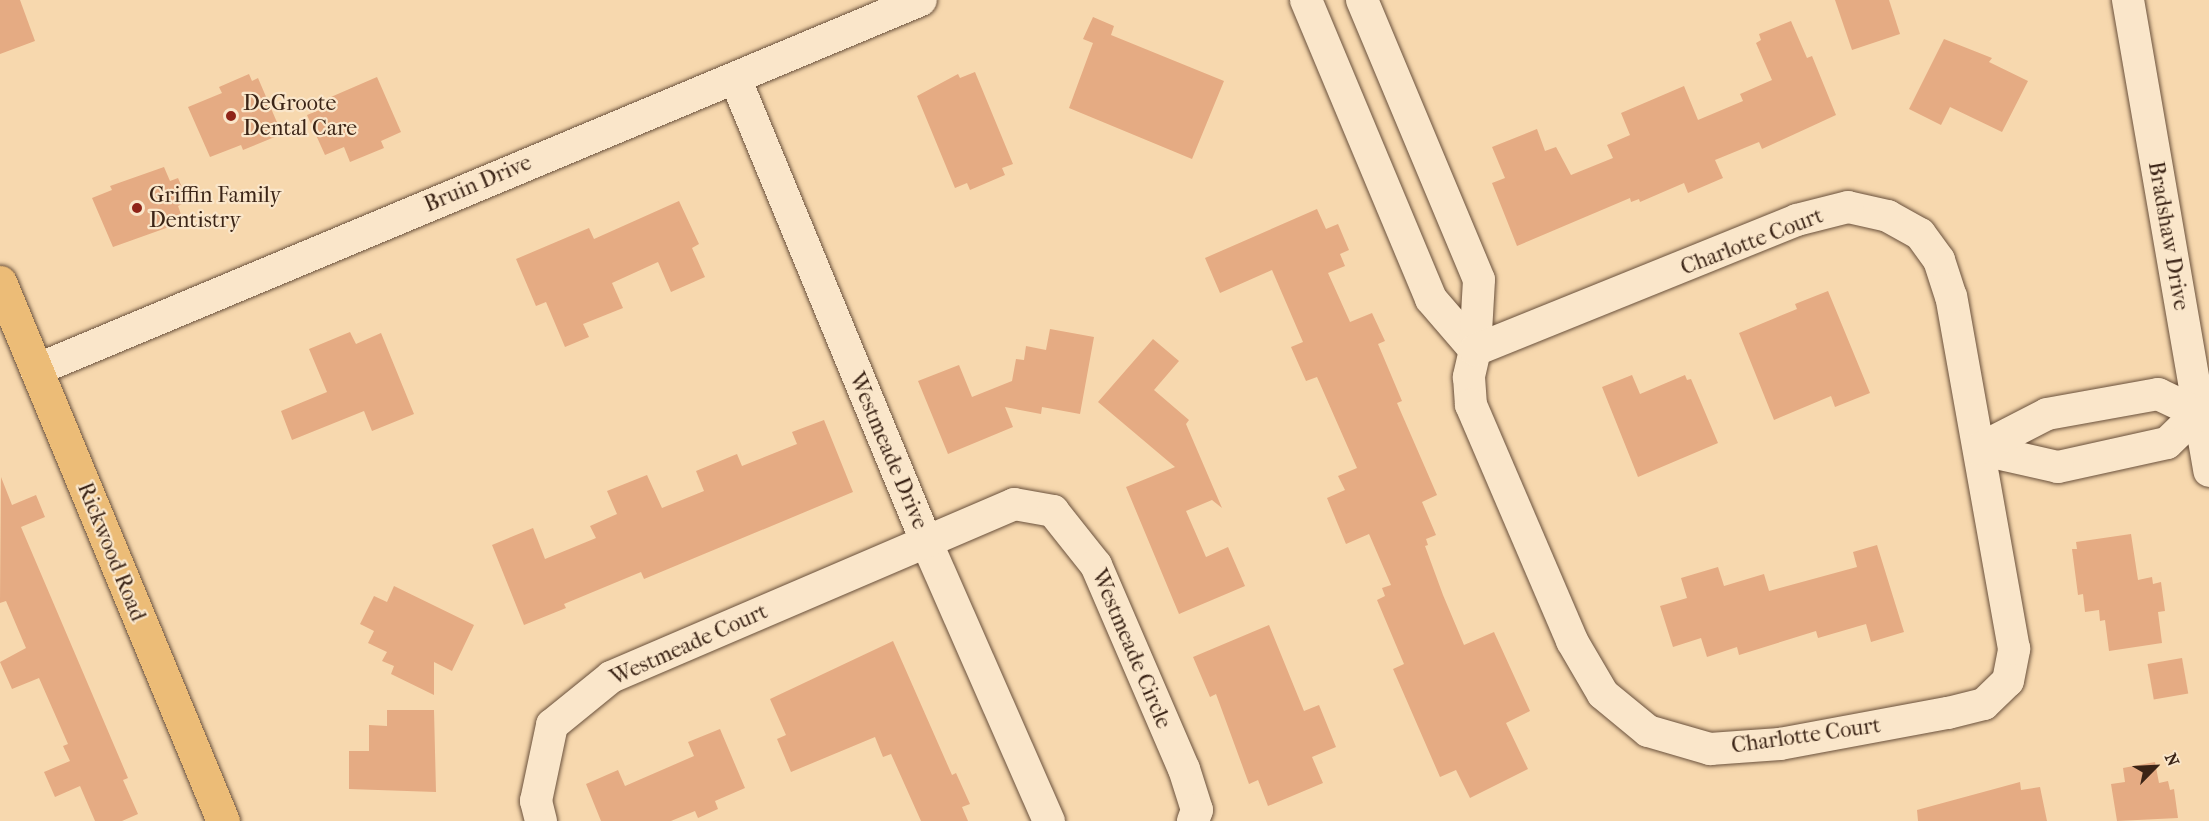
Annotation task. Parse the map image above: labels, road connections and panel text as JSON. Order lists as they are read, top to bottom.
{
  "streets": {
    "main road": ["Rickwood Road"],
    "street": [
      "Bruin Drive",
      "Bradshaw Drive",
      "Charlotte Court",
      "Westmeade Drive",
      "Westmeade Court",
      "Westmeade Circle"
    ]
  },
  "crossings": [
    ["Bruin Drive", "Westmeade Drive"],
    ["Bruin Drive", "Rickwood Road"],
    ["Westmeade Drive", "Westmeade Court"],
    ["Westmeade Drive", "Westmeade Circle"],
    ["Westmeade Court", "Westmeade Circle"]
  ],
  "places": ["DeGroote Dental Care", "Griffin Family Dentistry"],
  "north": "top right"
}
